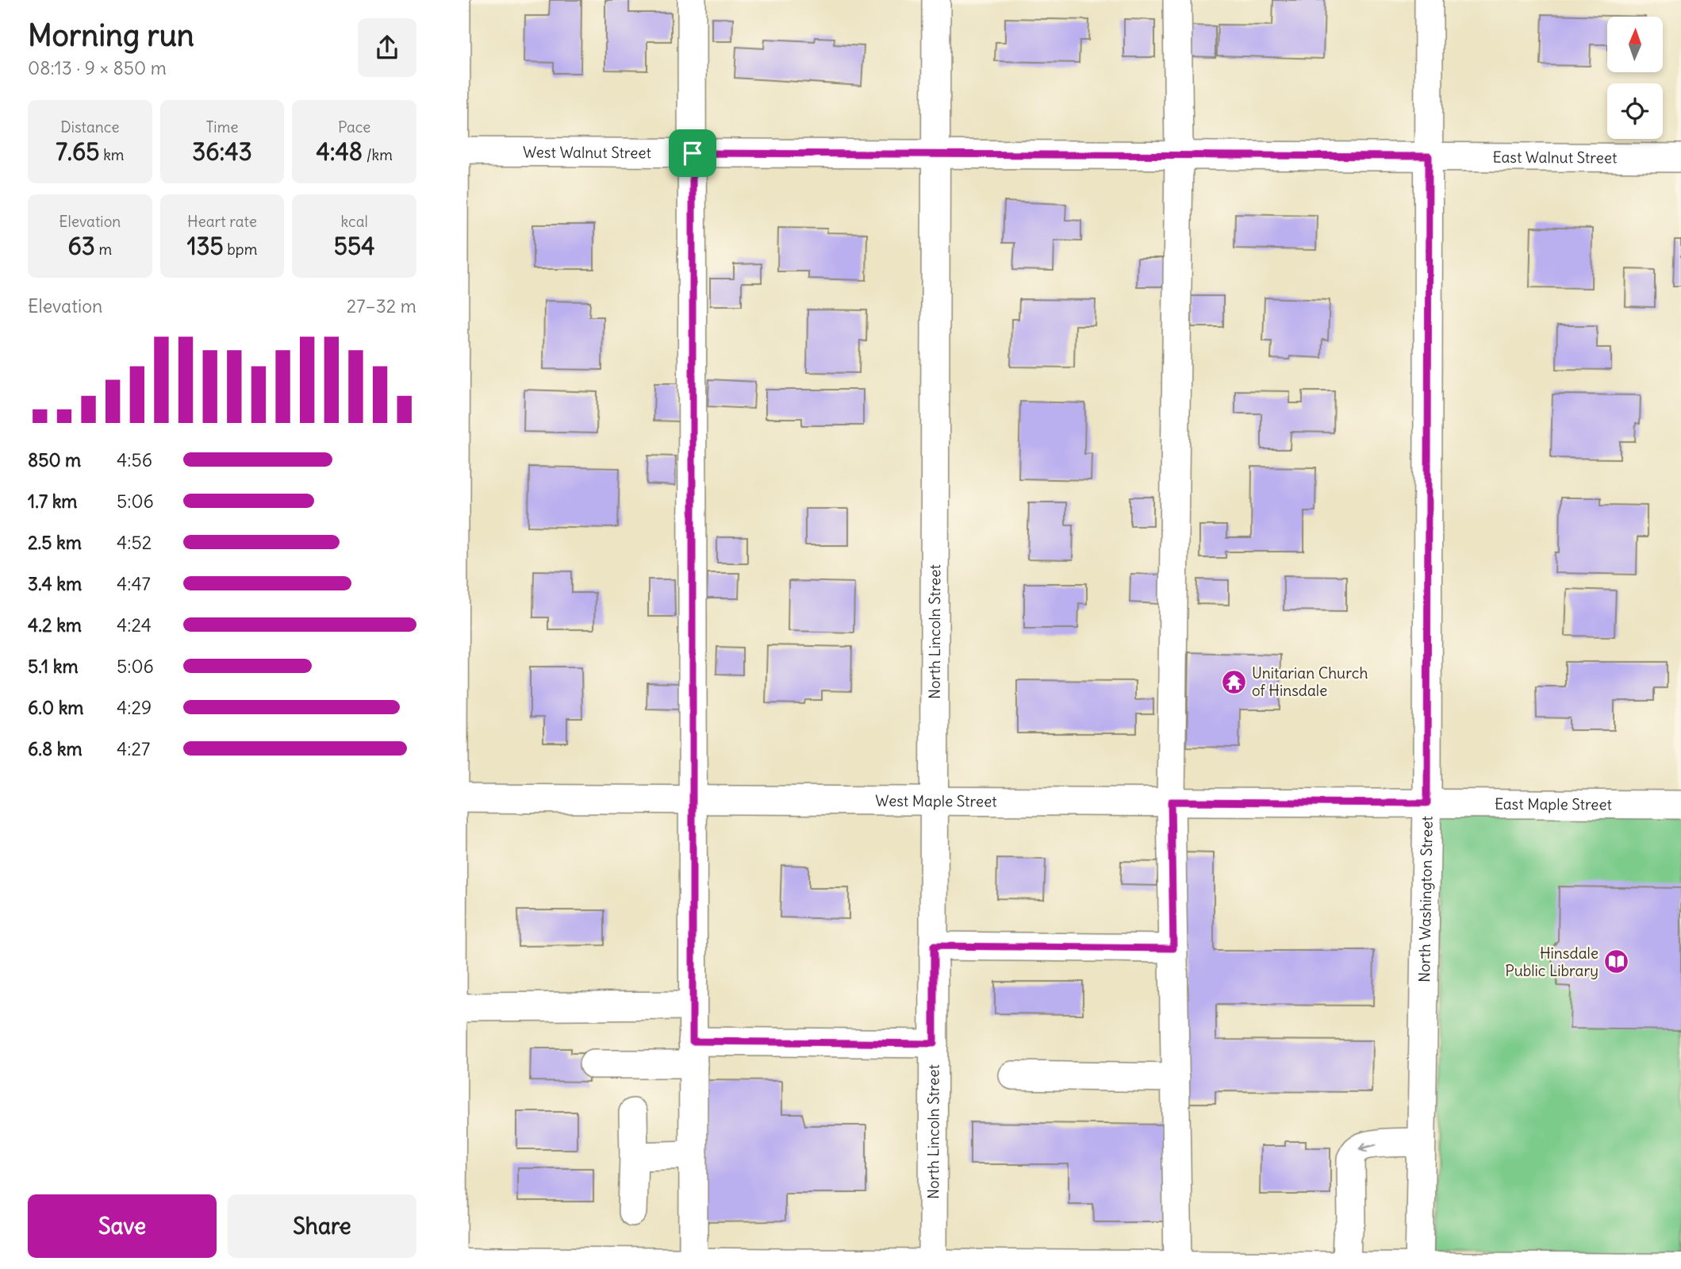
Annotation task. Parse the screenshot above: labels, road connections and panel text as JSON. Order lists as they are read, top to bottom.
{
  "streets": {
    "street": [
      "West Walnut Street",
      "East Walnut Street",
      "North Lincoln Street",
      "West Maple Street",
      "East Maple Street",
      "North Washington Street"
    ]
  },
  "crossings": [
    ["West Walnut Street", "East Walnut Street"],
    ["West Walnut Street", "North Lincoln Street"],
    ["West Walnut Street", "North Washington Street"],
    ["East Walnut Street", "North Washington Street"],
    ["North Lincoln Street", "West Maple Street"],
    ["West Maple Street", "East Maple Street"],
    ["West Maple Street", "North Washington Street"],
    ["East Maple Street", "North Washington Street"]
  ],
  "places": {
    "temple": ["Unitarian Church of Hinsdale"],
    "library": ["Hinsdale Public Library"]
  },
  "north": "top",
  "page": {
    "heading": ["Morning run", "08:13 · 9 × 850 m"],
    "stats": [
      ["Distance", "7.65 km"],
      ["Time", "36:43"],
      ["Pace", "4:48 /km"],
      ["Elevation", "63 m"],
      ["Heart rate", "135 bpm"],
      ["kcal", "554"]
    ],
    "chart": ["Elevation", "27–32 m"],
    "list": [
      {
        "name": "850 m",
        "note": "4:56"
      },
      {
        "name": "1.7 km",
        "note": "5:06"
      },
      {
        "name": "2.5 km",
        "note": "4:52"
      },
      {
        "name": "3.4 km",
        "note": "4:47"
      },
      {
        "name": "4.2 km",
        "note": "4:24"
      },
      {
        "name": "5.1 km",
        "note": "5:06"
      },
      {
        "name": "6.0 km",
        "note": "4:29"
      },
      {
        "name": "6.8 km",
        "note": "4:27"
      }
    ],
    "buttons": ["Save", "Share"]
  }
}
